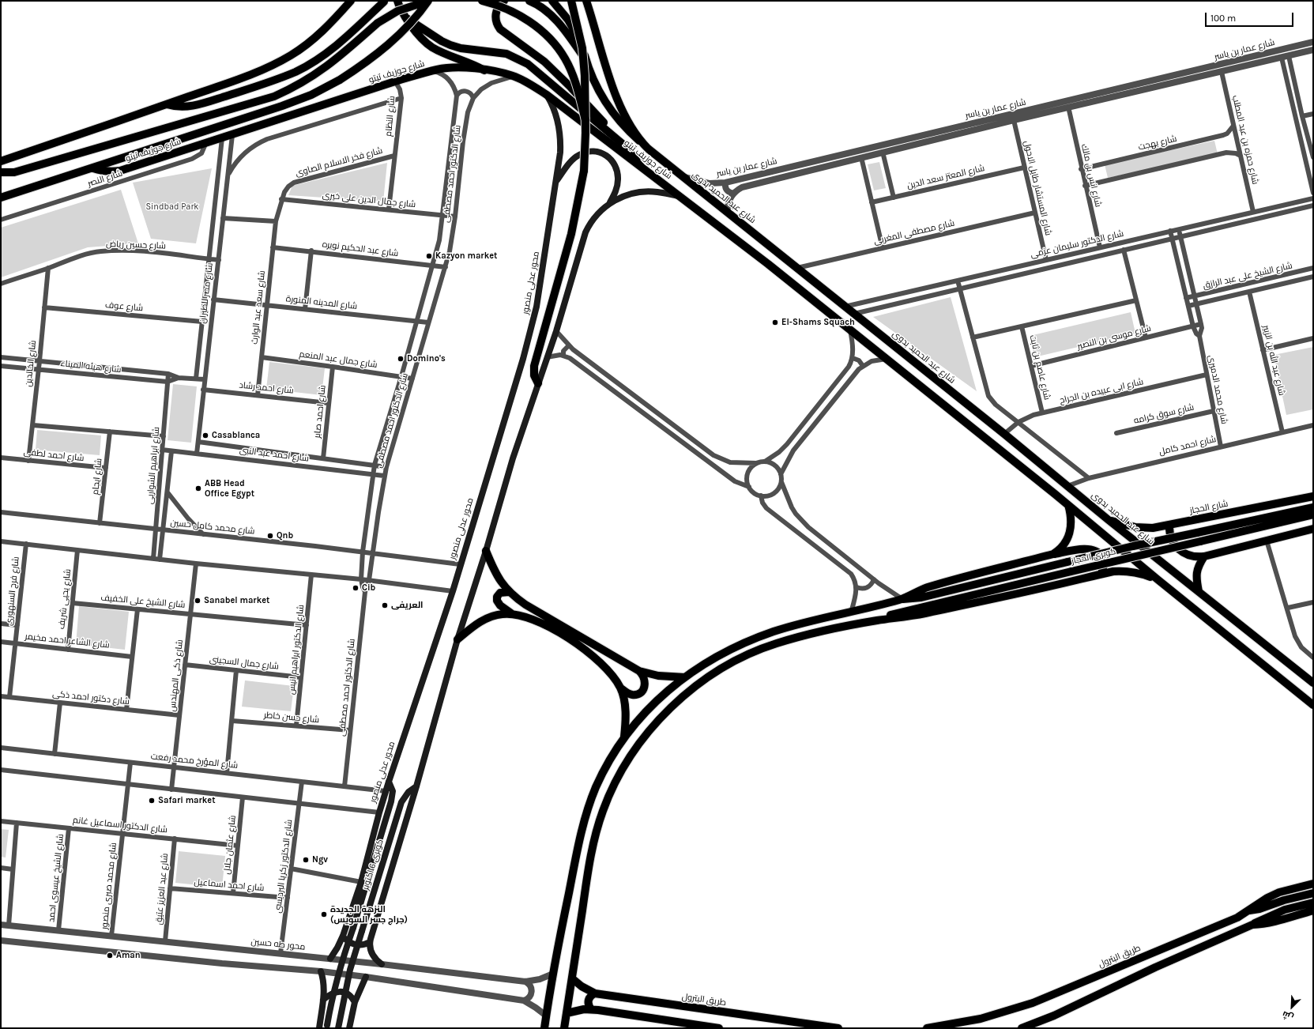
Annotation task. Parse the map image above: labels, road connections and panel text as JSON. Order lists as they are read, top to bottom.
{
  "streets": {
    "main road": [
      "شارع جوزيف تيتو",
      "شارع عبد الحميد بدوى",
      "محور عدلى منصور",
      "شارع الحجاز",
      "كوبرى الحجاز",
      "كوبرى 6 اكتوبر",
      "طريق البترول"
    ],
    "street": [
      "شارع عمار بن ياسر",
      "شارع النظام",
      "شارع حمزه بن عبد المطلب",
      "شارع بهجت",
      "شارع فخر الاسلام الصاوى",
      "شارع الدكتور احمد مصطفى",
      "شارع انس بن مالك",
      "شارع المعتز سعد الدين",
      "شارع النصر",
      "شارع المستشار طايل الاحول",
      "شارع جمال الدين على خيرى",
      "شارع مصطفى المغربى",
      "شارع الدكتور سليمان عزمى",
      "شارع حسين رياض",
      "شارع عبد الحكيم نويره",
      "شارع الشيخ على عبد الرازق",
      "شارع مصر للطيران",
      "شارع المدينه المنورة",
      "شارع عوف",
      "شارع سعد عبد الوارث",
      "شارع موسى بن النصير",
      "شارع جمال عبد المنعم",
      "شارع عبد الله بن الزبير",
      "شارع الخالدين",
      "شارع هيئه الميناء",
      "شارع عاصم بن ثابت",
      "شارع احمد رشاد",
      "شارع محمد الدميرى",
      "شارع ابى عبيده بن الجراح",
      "شارع احمد صابر",
      "شارع سوق كرامه",
      "شارع احمد كامل",
      "شارع احمد عبد النبى",
      "شارع احمد لطفى",
      "شارع ابراهيم الشواربى",
      "شارع ايجام",
      "شارع محمد كامل حسين",
      "شارع فرج السنهورى",
      "شارع يحيى شريف",
      "شارع الشيخ على الخفيف",
      "شارع الشاعر احمد مخيمر",
      "شارع الدكتور ابراهيم انيس",
      "شارع جمال السجينى",
      "شارع ذكى المهندس",
      "شارع دكتور احمد ذكى",
      "شارع حسن خاطر",
      "شارع المؤرخ محمد رفعت",
      "شارع الدكتور اسماعيل غانم",
      "شارع عثمان جلال",
      "شارع الدكتور زكريا البرديسى",
      "شارع الشيخ عيسوى احمد",
      "شارع احمد اسماعيل",
      "شارع محمد صبرى منصور",
      "شارع عبد العزيز عتيق",
      "محور طه حسين"
    ]
  },
  "crossings": [
    ["شارع عمار بن ياسر", "شارع حمزه بن عبد المطلب"],
    ["شارع عمار بن ياسر", "شارع انس بن مالك"],
    ["شارع عمار بن ياسر", "شارع المستشار طايل الاحول"],
    ["شارع عمار بن ياسر", "شارع عبد الحميد بدوى"],
    ["شارع جوزيف تيتو", "شارع النظام"],
    ["شارع جوزيف تيتو", "شارع الدكتور احمد مصطفى"],
    ["شارع جوزيف تيتو", "شارع النصر"],
    ["شارع جوزيف تيتو", "محور عدلى منصور"],
    ["شارع جوزيف تيتو", "شارع مصر للطيران"],
    ["شارع النظام", "شارع فخر الاسلام الصاوى"],
    ["شارع النظام", "شارع جمال الدين على خيرى"],
    ["شارع حمزه بن عبد المطلب", "شارع بهجت"],
    ["شارع حمزه بن عبد المطلب", "شارع الدكتور سليمان عزمى"],
    ["شارع بهجت", "شارع انس بن مالك"],
    ["شارع فخر الاسلام الصاوى", "شارع جمال الدين على خيرى"],
    ["شارع فخر الاسلام الصاوى", "شارع سعد عبد الوارث"],
    ["شارع الدكتور احمد مصطفى", "شارع جمال الدين على خيرى"],
    ["شارع الدكتور احمد مصطفى", "شارع عبد الحكيم نويره"],
    ["شارع الدكتور احمد مصطفى", "شارع المدينه المنورة"],
    ["شارع الدكتور احمد مصطفى", "شارع جمال عبد المنعم"],
    ["شارع الدكتور احمد مصطفى", "شارع احمد عبد النبى"],
    ["شارع الدكتور احمد مصطفى", "شارع محمد كامل حسين"],
    ["شارع الدكتور احمد مصطفى", "شارع حسن خاطر"],
    ["شارع الدكتور احمد مصطفى", "شارع المؤرخ محمد رفعت"],
    ["شارع انس بن مالك", "شارع الدكتور سليمان عزمى"],
    ["شارع المعتز سعد الدين", "شارع المستشار طايل الاحول"],
    ["شارع المستشار طايل الاحول", "شارع مصطفى المغربى"],
    ["شارع المستشار طايل الاحول", "شارع الدكتور سليمان عزمى"],
    ["شارع عبد الحميد بدوى", "شارع مصطفى المغربى"],
    ["شارع عبد الحميد بدوى", "شارع الدكتور سليمان عزمى"],
    ["شارع عبد الحميد بدوى", "شارع ابى عبيده بن الجراح"],
    ["شارع عبد الحميد بدوى", "شارع احمد كامل"],
    ["شارع عبد الحميد بدوى", "شارع الحجاز"],
    ["شارع الدكتور سليمان عزمى", "شارع محمد الدميرى"],
    ["شارع حسين رياض", "شارع مصر للطيران"],
    ["شارع حسين رياض", "شارع الخالدين"],
    ["شارع عبد الحكيم نويره", "شارع سعد عبد الوارث"],
    ["شارع الشيخ على عبد الرازق", "شارع عبد الله بن الزبير"],
    ["شارع الشيخ على عبد الرازق", "شارع محمد الدميرى"],
    ["محور عدلى منصور", "شارع محمد كامل حسين"],
    ["محور عدلى منصور", "شارع المؤرخ محمد رفعت"],
    ["محور عدلى منصور", "كوبرى 6 اكتوبر"],
    ["محور عدلى منصور", "محور طه حسين"],
    ["شارع مصر للطيران", "شارع المدينه المنورة"],
    ["شارع مصر للطيران", "شارع عوف"],
    ["شارع مصر للطيران", "شارع هيئه الميناء"],
    ["شارع مصر للطيران", "شارع احمد رشاد"],
    ["شارع مصر للطيران", "شارع احمد عبد النبى"],
    ["شارع المدينه المنورة", "شارع سعد عبد الوارث"],
    ["شارع عوف", "شارع الخالدين"],
    ["شارع سعد عبد الوارث", "شارع جمال عبد المنعم"],
    ["شارع سعد عبد الوارث", "شارع احمد رشاد"],
    ["شارع موسى بن النصير", "شارع عاصم بن ثابت"],
    ["شارع موسى بن النصير", "شارع محمد الدميرى"],
    ["شارع جمال عبد المنعم", "شارع احمد صابر"],
    ["شارع عبد الله بن الزبير", "شارع احمد كامل"],
    ["شارع الخالدين", "شارع هيئه الميناء"],
    ["شارع الخالدين", "شارع احمد لطفى"],
    ["شارع هيئه الميناء", "شارع ابراهيم الشواربى"],
    ["شارع عاصم بن ثابت", "شارع ابى عبيده بن الجراح"],
    ["شارع احمد رشاد", "شارع احمد صابر"],
    ["شارع محمد الدميرى", "شارع ابى عبيده بن الجراح"],
    ["شارع محمد الدميرى", "شارع سوق كرامه"],
    ["شارع محمد الدميرى", "شارع احمد كامل"],
    ["شارع احمد صابر", "شارع احمد عبد النبى"],
    ["شارع احمد عبد النبى", "شارع ابراهيم الشواربى"],
    ["شارع احمد لطفى", "شارع ايجام"],
    ["شارع ابراهيم الشواربى", "شارع محمد كامل حسين"],
    ["شارع ايجام", "شارع محمد كامل حسين"],
    ["شارع فرج السنهورى", "شارع الشاعر احمد مخيمر"],
    ["شارع فرج السنهورى", "شارع دكتور احمد ذكى"],
    ["شارع يحيى شريف", "شارع الشيخ على الخفيف"],
    ["شارع يحيى شريف", "شارع الشاعر احمد مخيمر"],
    ["شارع الشيخ على الخفيف", "شارع الدكتور ابراهيم انيس"],
    ["شارع الشيخ على الخفيف", "شارع ذكى المهندس"],
    ["شارع الدكتور ابراهيم انيس", "شارع جمال السجينى"],
    ["شارع الدكتور ابراهيم انيس", "شارع حسن خاطر"],
    ["شارع جمال السجينى", "شارع ذكى المهندس"],
    ["شارع ذكى المهندس", "شارع دكتور احمد ذكى"],
    ["شارع ذكى المهندس", "شارع المؤرخ محمد رفعت"],
    ["شارع المؤرخ محمد رفعت", "شارع الدكتور زكريا البرديسى"],
    ["شارع المؤرخ محمد رفعت", "شارع محمد صبرى منصور"],
    ["شارع الدكتور اسماعيل غانم", "شارع عثمان جلال"],
    ["شارع الدكتور اسماعيل غانم", "شارع الشيخ عيسوى احمد"],
    ["شارع الدكتور اسماعيل غانم", "شارع محمد صبرى منصور"],
    ["شارع الدكتور اسماعيل غانم", "شارع عبد العزيز عتيق"],
    ["شارع عثمان جلال", "شارع احمد اسماعيل"],
    ["شارع الدكتور زكريا البرديسى", "شارع احمد اسماعيل"],
    ["شارع الدكتور زكريا البرديسى", "محور طه حسين"],
    ["شارع الشيخ عيسوى احمد", "محور طه حسين"],
    ["شارع احمد اسماعيل", "شارع عبد العزيز عتيق"],
    ["شارع محمد صبرى منصور", "محور طه حسين"],
    ["شارع عبد العزيز عتيق", "محور طه حسين"]
  ],
  "parks": ["Sindbad Park"],
  "places": [
    "Kazyon market",
    "El-Shams Squach",
    "Domino's",
    "Casablanca",
    "ABB Head Office Egypt",
    "Qnb",
    "Cib",
    "Sanabel market",
    "العريفى",
    "Safari market",
    "Ngv",
    "النزهة الجديدة (جراج جسر السويس)",
    "Aman"
  ],
  "scale_bar": "100 m",
  "north": "bottom left"
}
